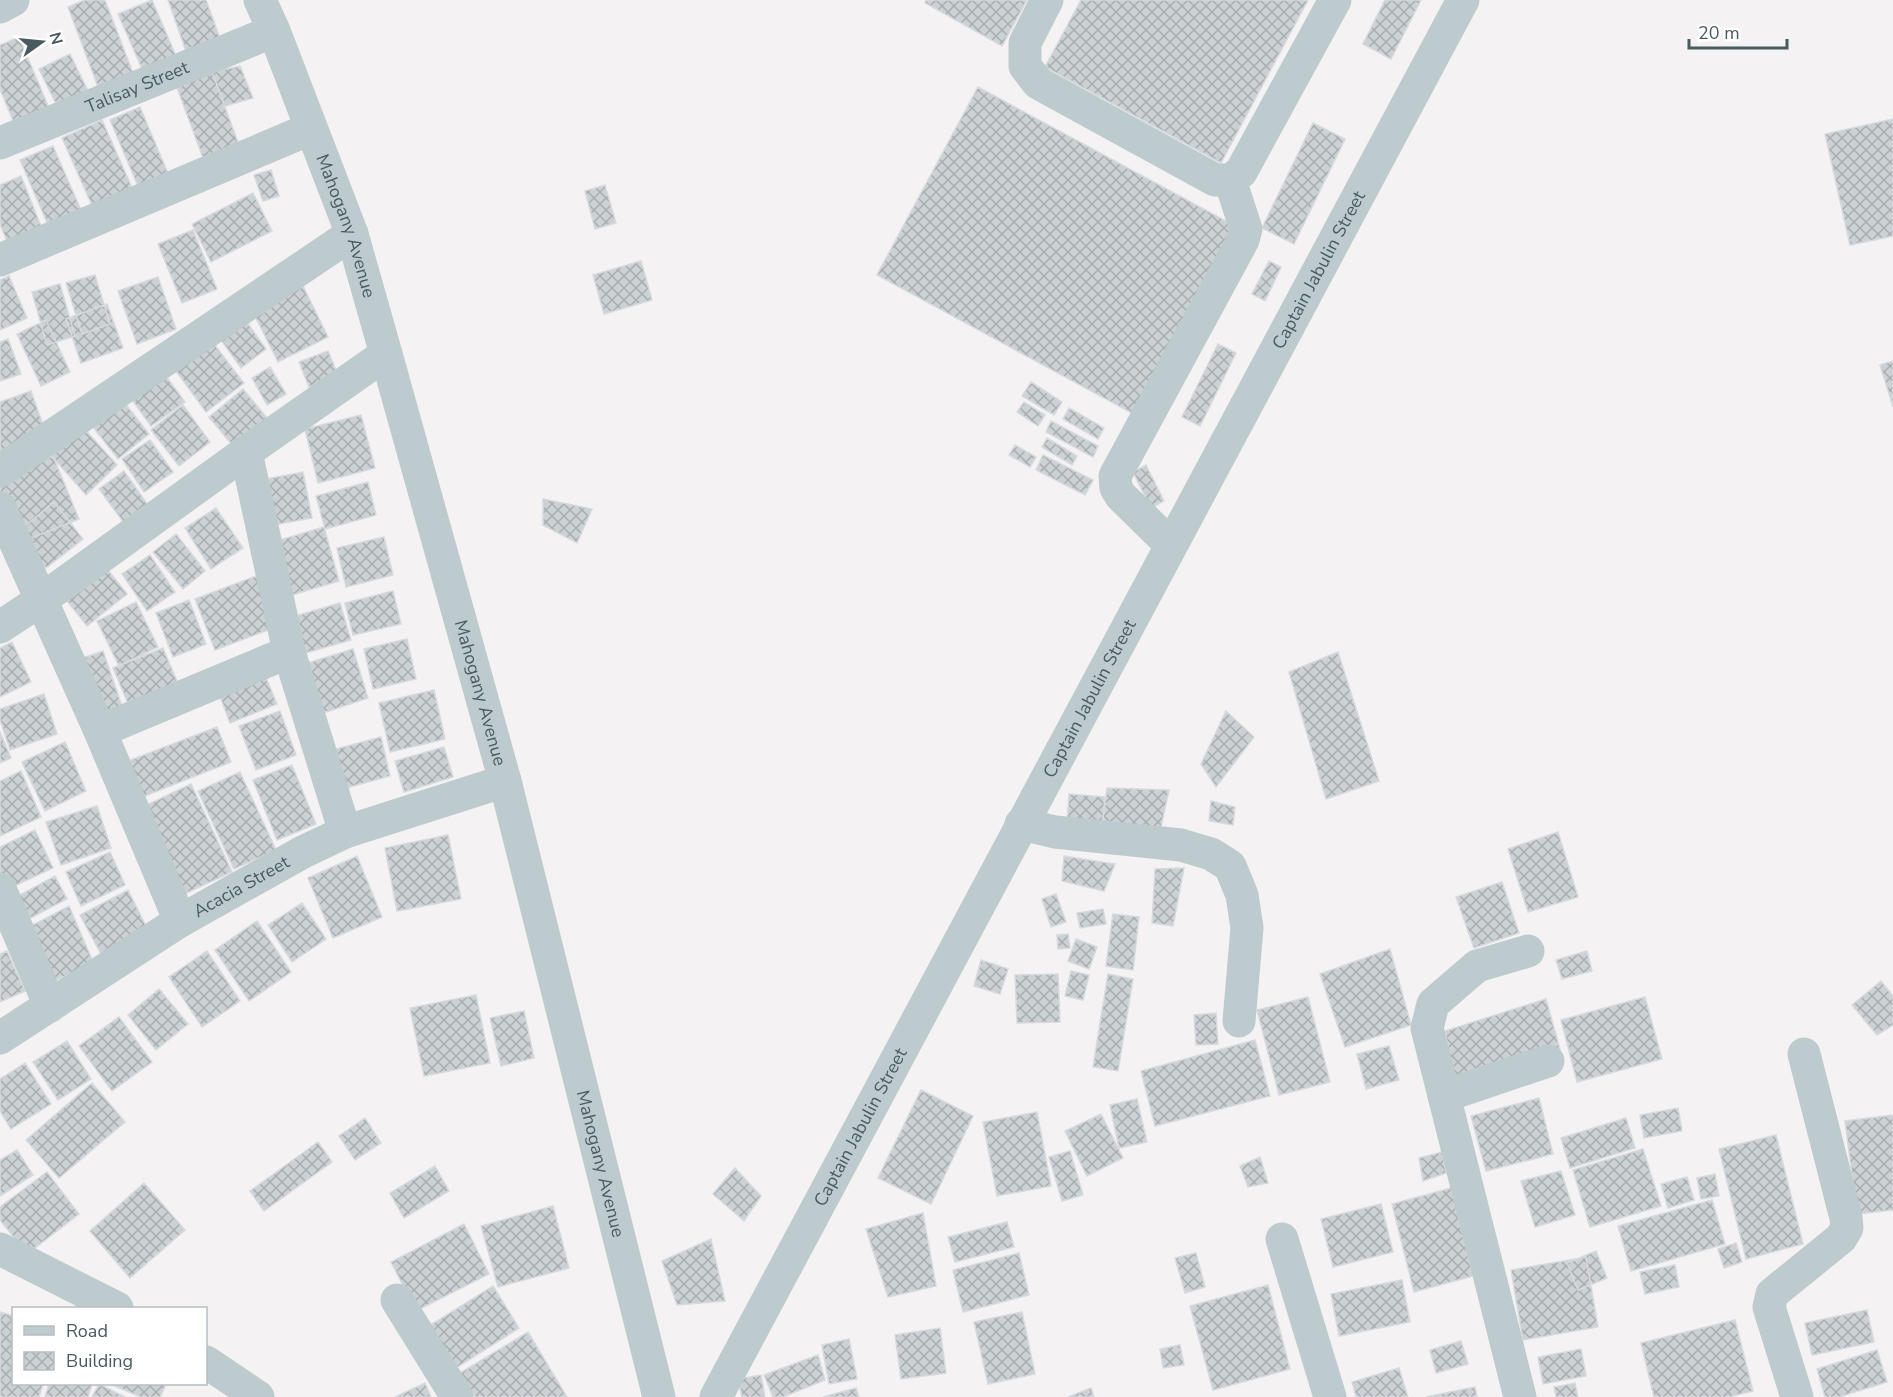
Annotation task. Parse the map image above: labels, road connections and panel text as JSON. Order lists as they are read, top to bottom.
{
  "streets": {
    "street": [
      "Talisay Street",
      "Mahogany Avenue",
      "Captain Jabulin Street",
      "Acacia Street"
    ]
  },
  "crossings": [
    ["Talisay Street", "Mahogany Avenue"],
    ["Mahogany Avenue", "Acacia Street"]
  ],
  "legend": ["Road", "Building"],
  "scale_bar": "20 m",
  "north": "right"
}
